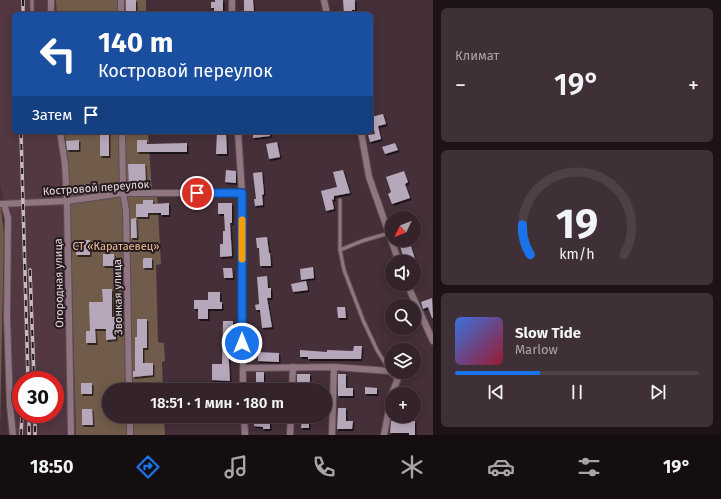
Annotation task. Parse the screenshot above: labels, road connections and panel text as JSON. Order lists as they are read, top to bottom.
{
  "streets": {
    "street": ["Костровой переулок", "Огородная улица", "Звонкая улица"]
  },
  "crossings": [
    ["Костровой переулок", "Огородная улица"],
    ["Костровой переулок", "Звонкая улица"]
  ],
  "parks": ["СТ «Каратаевец»"],
  "north": "bottom left",
  "page": {
    "tile": "Климат",
    "turn": ["140 m", "Костровой переулок"],
    "heat": ["−", "19°", "+"],
    "then": "Затем",
    "map_buttons": "+",
    "song": ["Slow Tide", "Marlow"],
    "limit": "30",
    "trip": "18:51 · 1 мин · 180 m",
    "tabs": ["18:50", "19°"],
    "gauge": ["19", "km/h"]
  }
}
